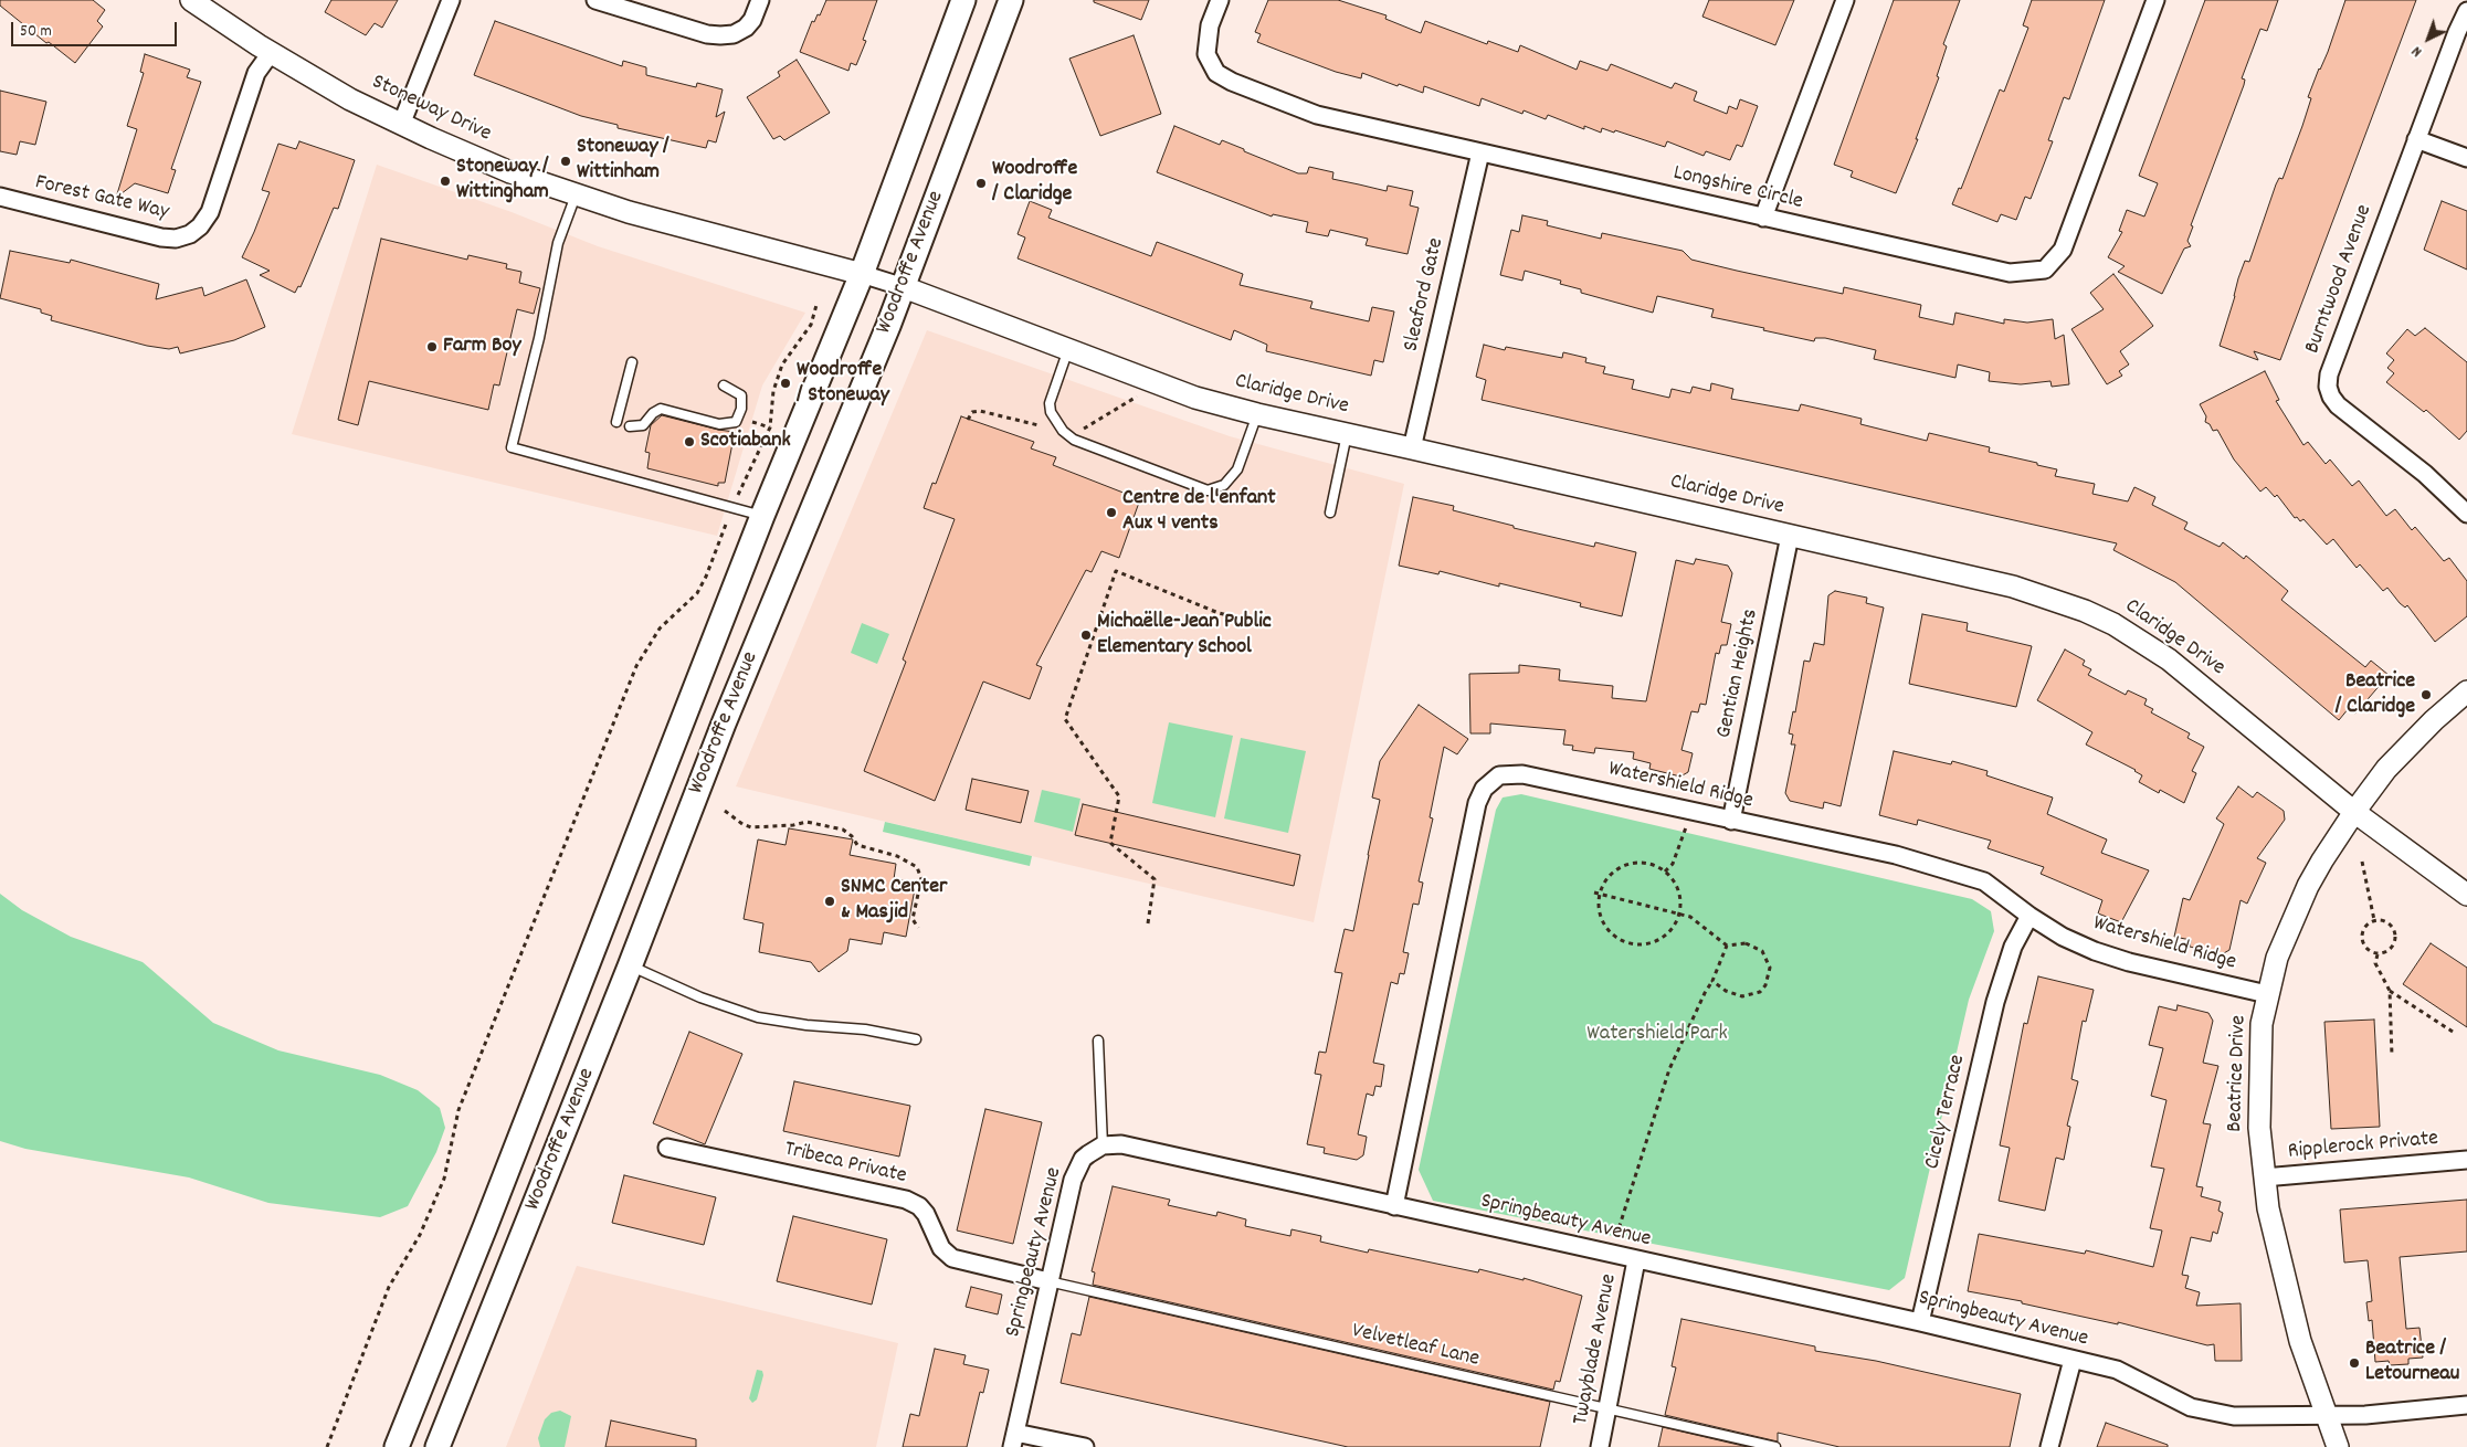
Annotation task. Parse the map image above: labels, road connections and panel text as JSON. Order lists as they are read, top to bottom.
{
  "streets": {
    "main road": ["Woodroffe Avenue"],
    "street": [
      "Stoneway Drive",
      "Longshire Circle",
      "Forest Gate Way",
      "Burntwood Avenue",
      "Sleaford Gate",
      "Claridge Drive",
      "Gentian Heights",
      "Watershield Ridge",
      "Beatrice Drive",
      "Cicely Terrace",
      "Ripplerock Private",
      "Tribeca Private",
      "Springbeauty Avenue",
      "Twayblade Avenue"
    ],
    "lane": ["Velvetleaf Lane"]
  },
  "crossings": [
    ["Stoneway Drive", "Forest Gate Way"],
    ["Stoneway Drive", "Woodroffe Avenue"],
    ["Longshire Circle", "Sleaford Gate"],
    ["Woodroffe Avenue", "Claridge Drive"],
    ["Sleaford Gate", "Claridge Drive"],
    ["Claridge Drive", "Gentian Heights"],
    ["Claridge Drive", "Beatrice Drive"],
    ["Gentian Heights", "Watershield Ridge"],
    ["Watershield Ridge", "Beatrice Drive"],
    ["Watershield Ridge", "Cicely Terrace"],
    ["Watershield Ridge", "Springbeauty Avenue"],
    ["Beatrice Drive", "Ripplerock Private"],
    ["Beatrice Drive", "Springbeauty Avenue"],
    ["Cicely Terrace", "Springbeauty Avenue"],
    ["Tribeca Private", "Springbeauty Avenue"],
    ["Tribeca Private", "Velvetleaf Lane"],
    ["Springbeauty Avenue", "Velvetleaf Lane"],
    ["Springbeauty Avenue", "Twayblade Avenue"],
    ["Velvetleaf Lane", "Twayblade Avenue"]
  ],
  "parks": ["Watershield Park"],
  "places": [
    "Stoneway / Wittinham",
    "Stoneway / Wittingham",
    "Woodroffe / Claridge",
    "Farm Boy",
    "Woodroffe / Stoneway",
    "Scotiabank",
    "Centre de l'enfant Aux 4 vents",
    "Michaëlle-Jean Public Elementary School",
    "Beatrice / Claridge",
    "SNMC Center & Masjid",
    "Beatrice / Letourneau"
  ],
  "scale_bar": "50 m",
  "north": "bottom left"
}
